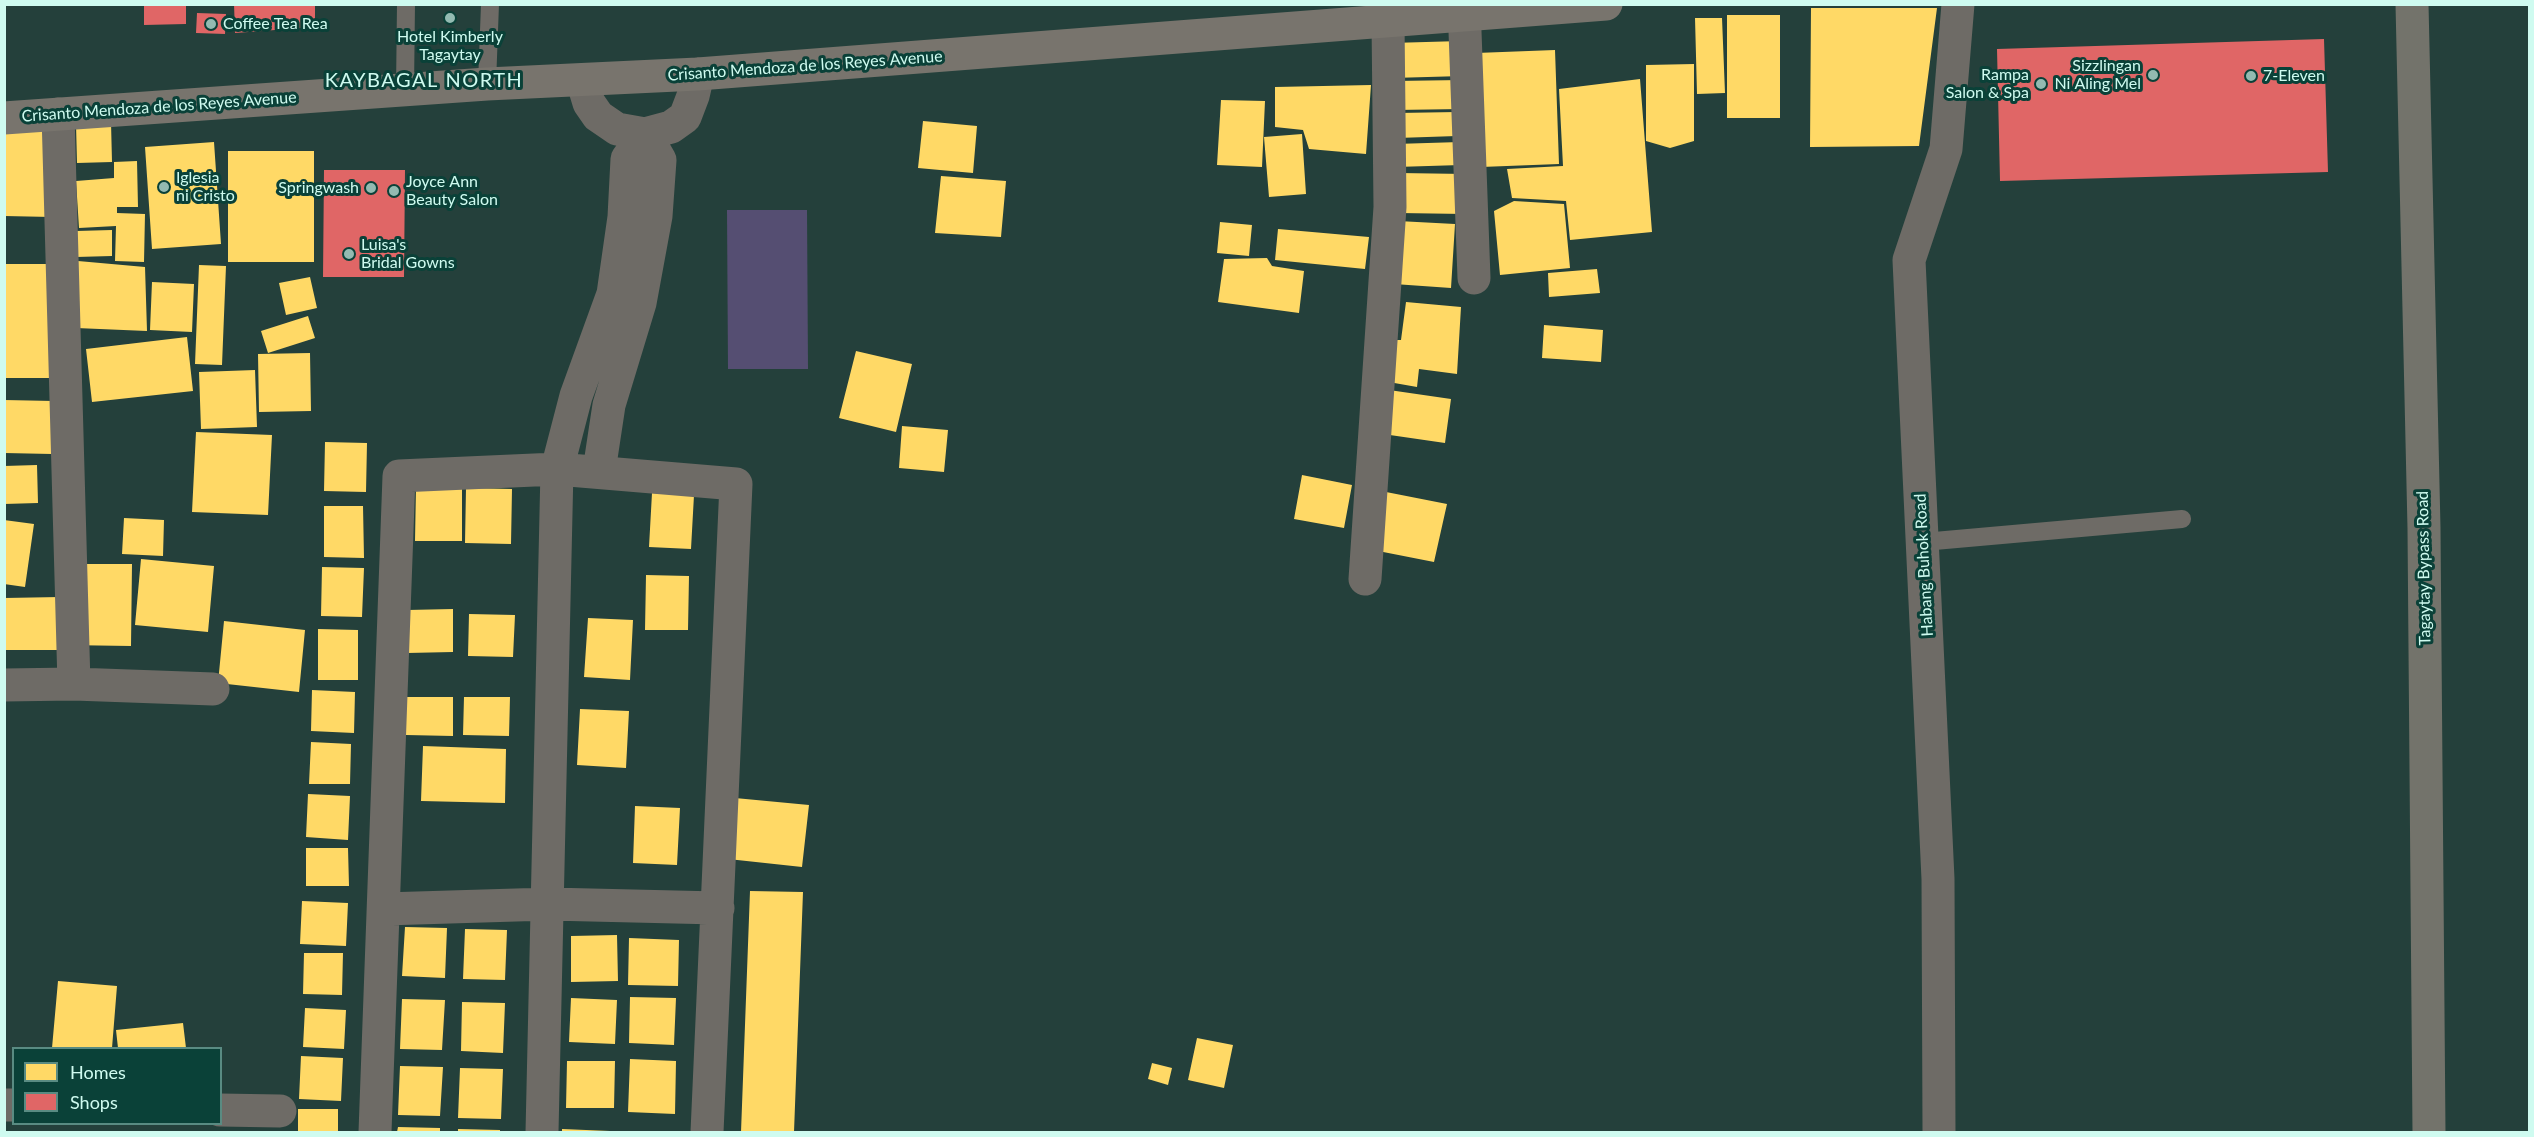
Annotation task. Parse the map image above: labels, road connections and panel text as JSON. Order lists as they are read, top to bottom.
{
  "streets": {
    "main road": ["Crisanto Mendoza de los Reyes Avenue", "Tagaytay Bypass Road"],
    "street": ["Habang Buhok Road"]
  },
  "districts": ["KAYBAGAL NORTH"],
  "places": [
    "Hotel Kimberly Tagaytay",
    "Coffee Tea Rea",
    "Sizzlingan Ni Aling Mel",
    "7-Eleven",
    "Rampa Salon & Spa",
    "Iglesia ni Cristo",
    "Springwash",
    "Joyce Ann Beauty Salon",
    "Luisa's Bridal Gowns"
  ],
  "legend": ["Homes", "Shops"]
}
